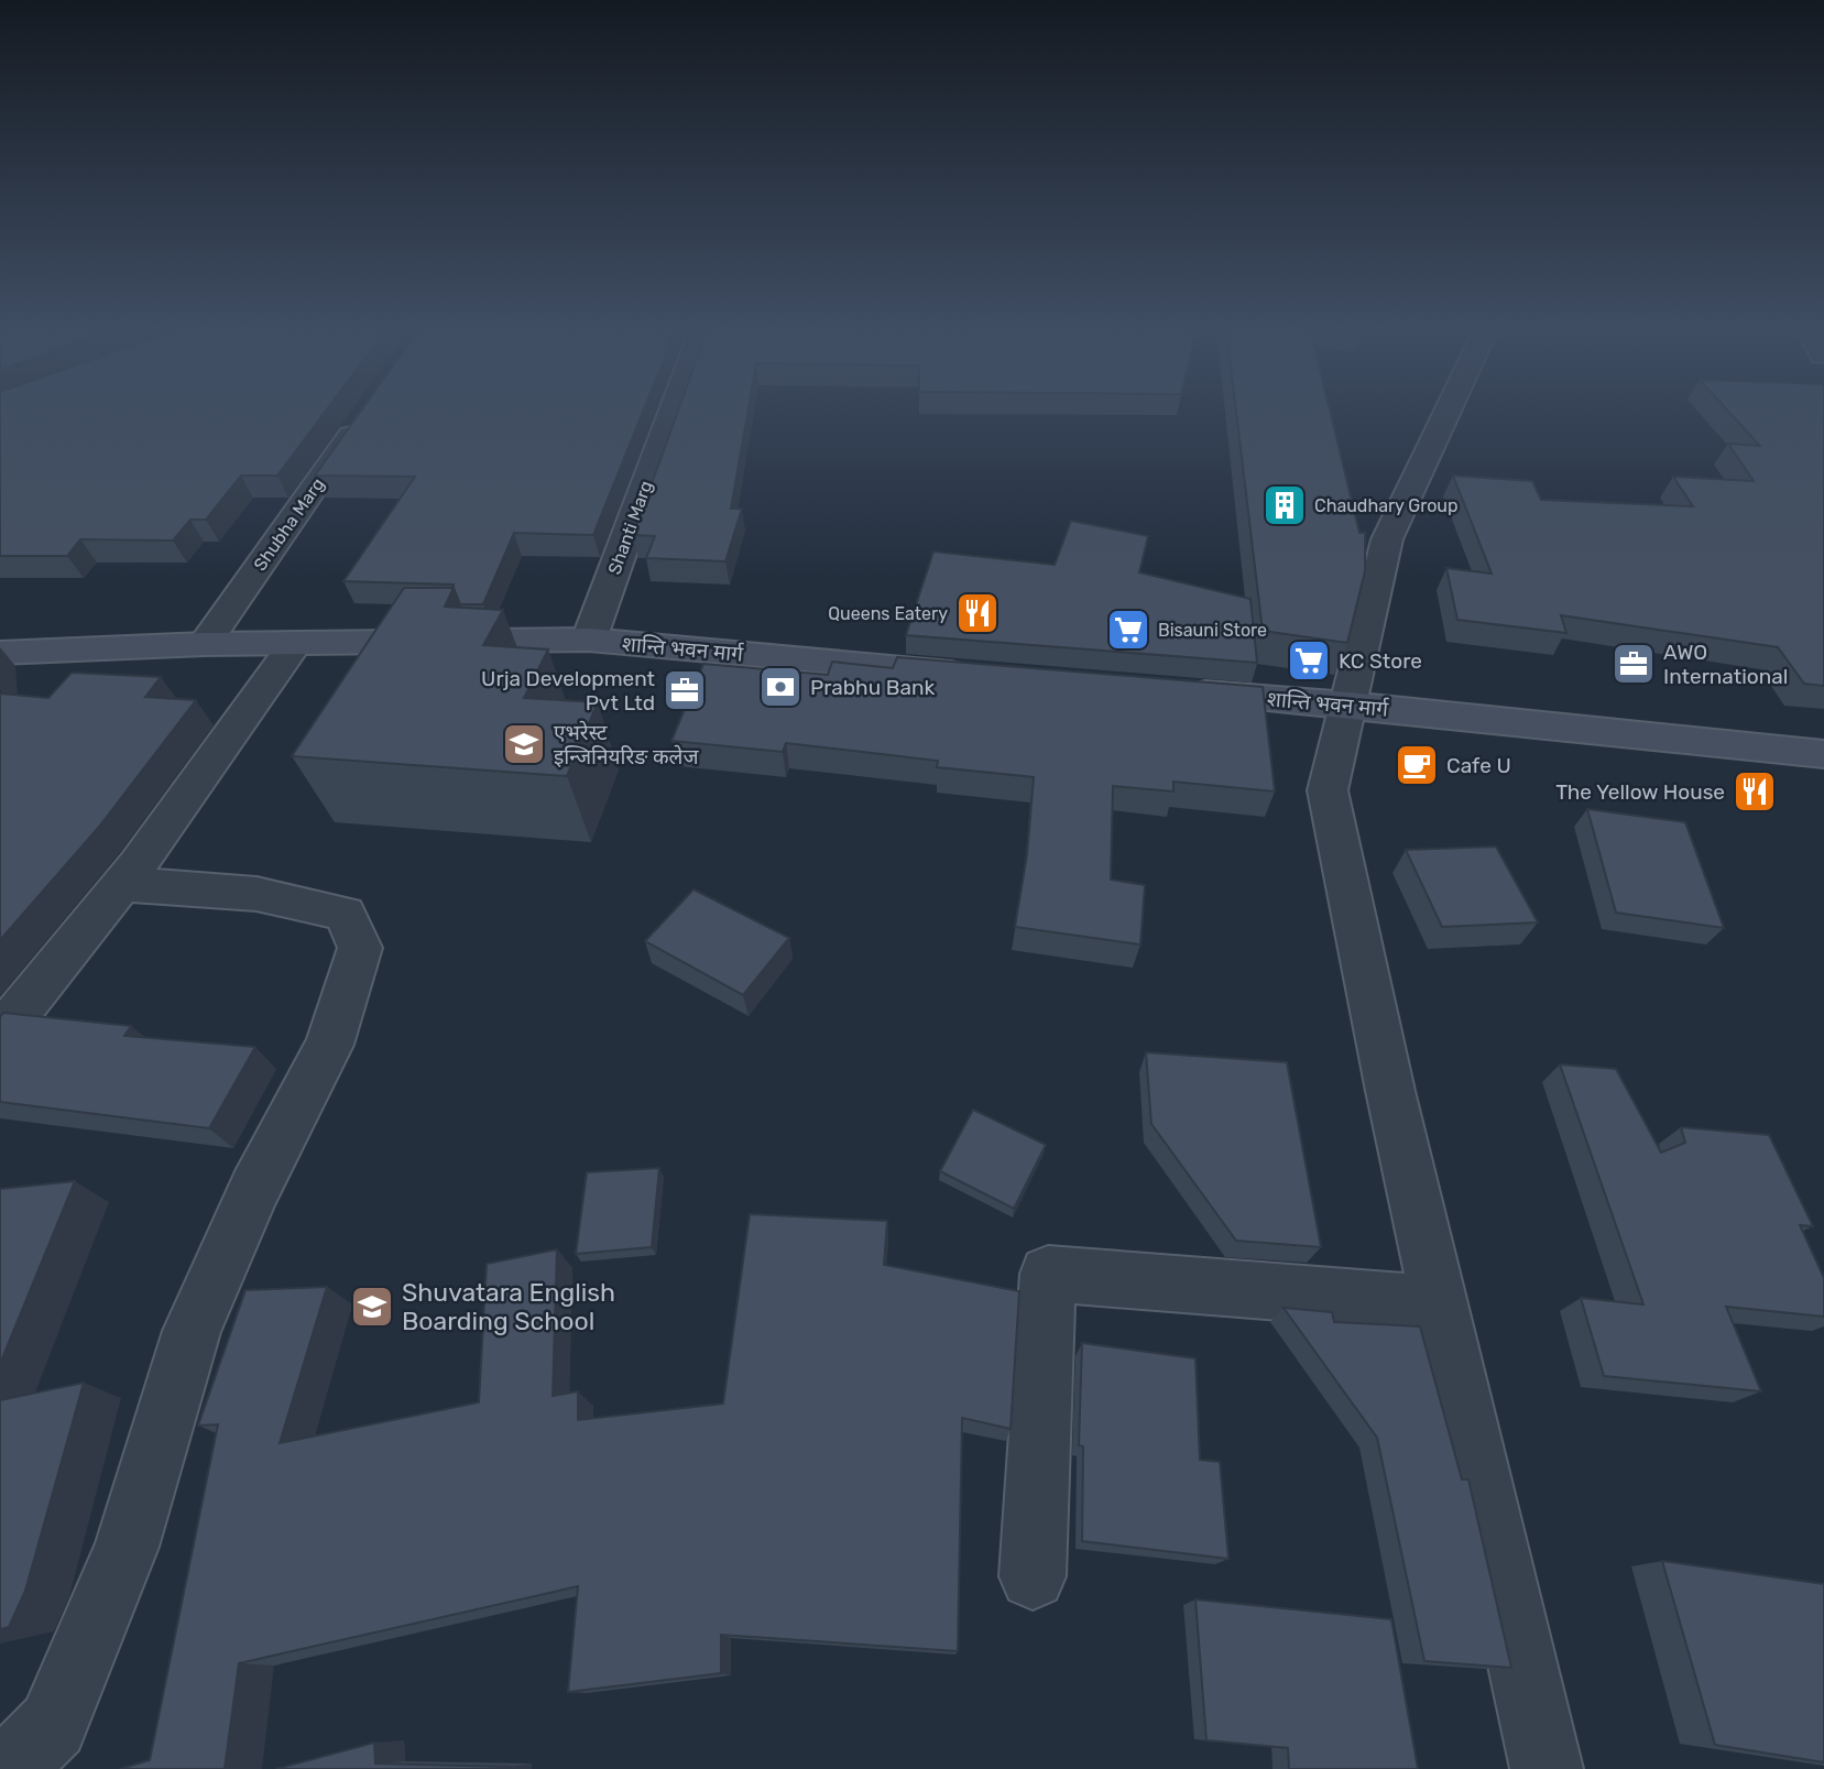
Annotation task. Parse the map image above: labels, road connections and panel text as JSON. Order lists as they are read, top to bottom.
{
  "streets": {
    "main road": ["शान्ति भवन मार्ग"],
    "street": ["Shubha Marg", "Shanti Marg"]
  },
  "crossings": [
    ["Shubha Marg", "शान्ति भवन मार्ग"],
    ["Shanti Marg", "शान्ति भवन मार्ग"]
  ],
  "places": {
    "building": ["Chaudhary Group"],
    "restaurant": ["Queens Eatery", "The Yellow House"],
    "supermarket": ["Bisauni Store", "KC Store"],
    "office": ["AWO International", "Urja Development Pvt Ltd"],
    "bank": ["Prabhu Bank"],
    "school or university": ["एभरेस्ट इन्जिनियरिङ कलेज", "Shuvatara English Boarding School"],
    "cafe": ["Cafe U"]
  }
}
